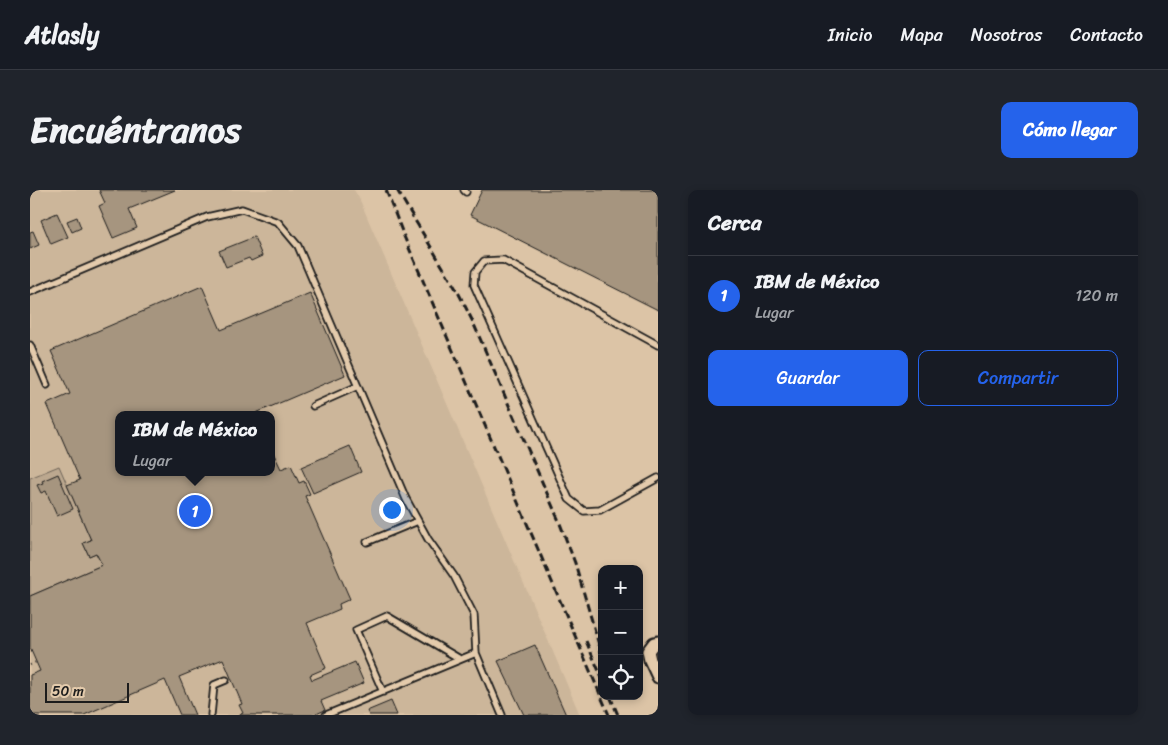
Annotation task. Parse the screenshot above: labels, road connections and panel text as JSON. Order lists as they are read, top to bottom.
{
  "scale_bar": "50 m",
  "page": {
    "header": "Atlasly",
    "nav": [
      "Inicio",
      "Mapa",
      "Nosotros",
      "Contacto"
    ],
    "title": "Encuéntranos",
    "buttons": [
      "Cómo llegar",
      ["Guardar", "Compartir"]
    ],
    "heading": "Cerca",
    "list": [
      {
        "mark": "1",
        "name": "IBM de México",
        "note": "Lugar",
        "value": "120 m"
      }
    ],
    "popup": ["IBM de México", "Lugar"],
    "pins": "1",
    "map_buttons": ["+", "−"],
    "scale": "50 m"
  }
}
